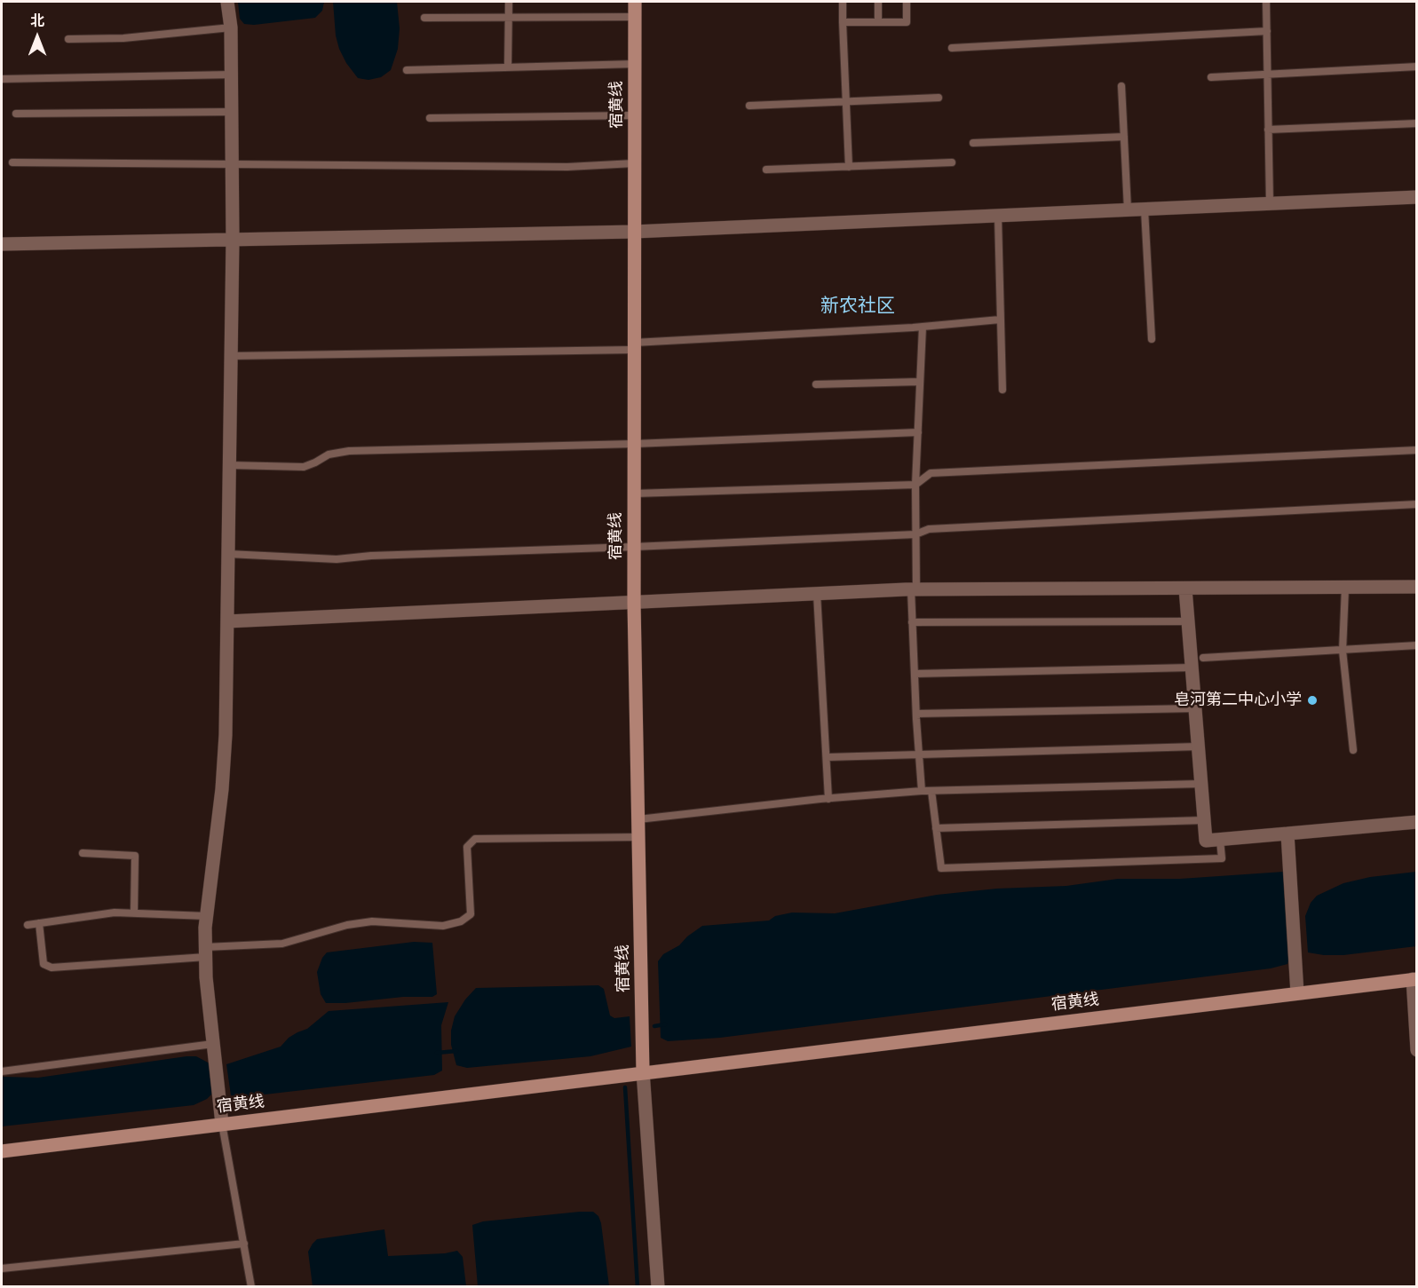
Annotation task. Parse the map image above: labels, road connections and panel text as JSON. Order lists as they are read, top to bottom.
{
  "streets": {
    "main road": ["宿黄线"]
  },
  "districts": ["新农社区"],
  "places": ["皂河第二中心小学"],
  "north": "top"
}
